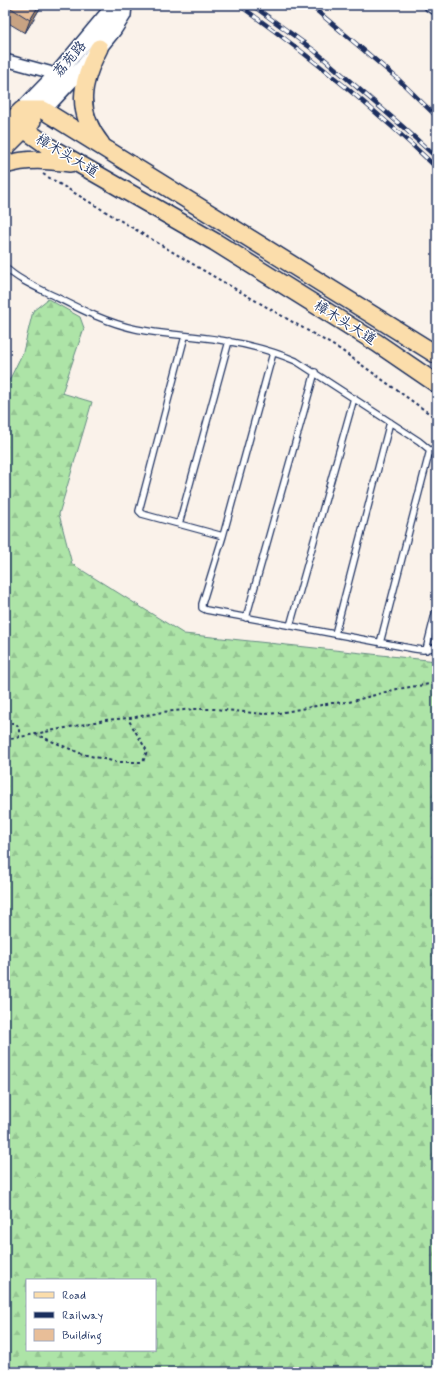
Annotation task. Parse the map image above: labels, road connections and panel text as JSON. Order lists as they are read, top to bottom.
{
  "streets": {
    "main road": ["荔苑路", "樟木头大道"]
  },
  "crossings": [
    ["荔苑路", "樟木头大道"]
  ],
  "legend": ["Road", "Railway", "Building"]
}
